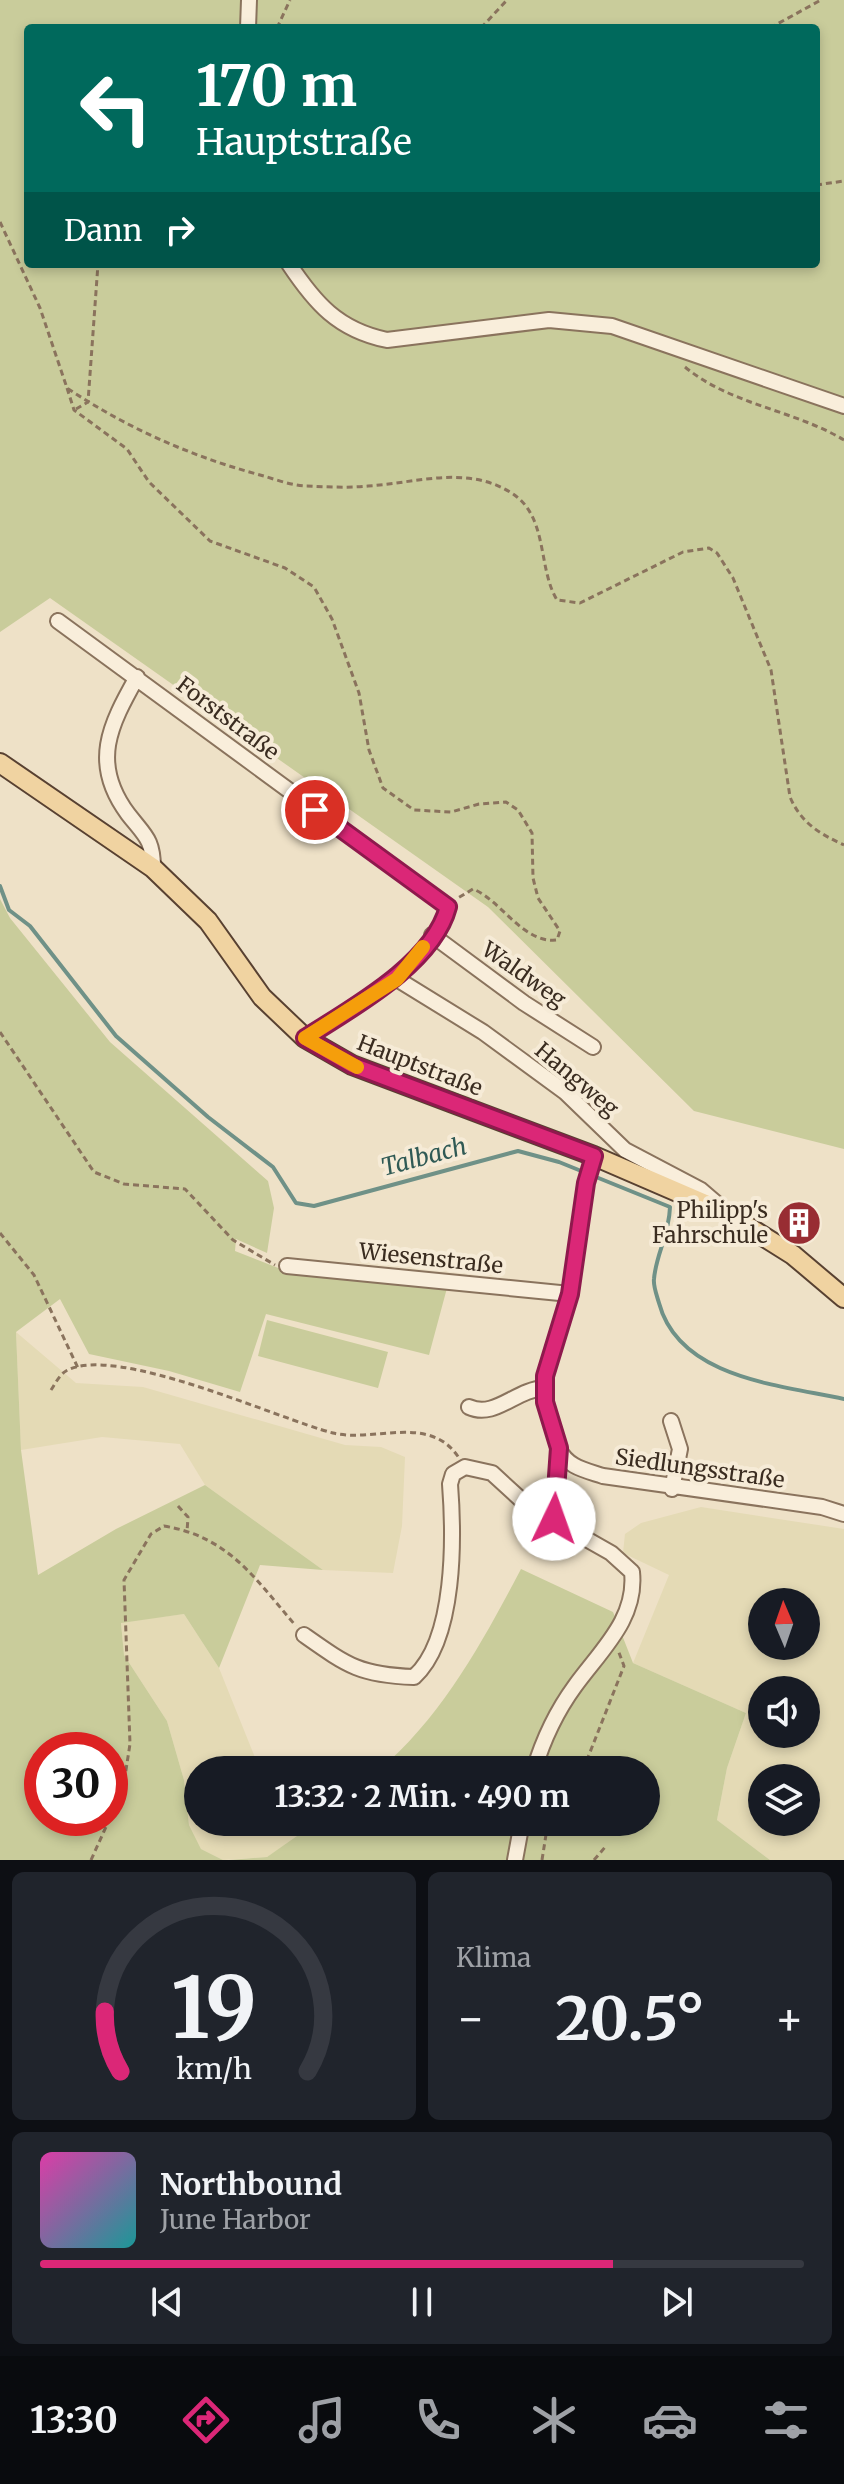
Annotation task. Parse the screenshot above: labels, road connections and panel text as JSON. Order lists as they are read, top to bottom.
{
  "streets": {
    "main road": ["Hauptstraße"],
    "street": [
      "Forststraße",
      "Waldweg",
      "Hangweg",
      "Wiesenstraße",
      "Siedlungsstraße"
    ]
  },
  "crossings": [
    ["Hauptstraße", "Hangweg"]
  ],
  "water": ["Talbach"],
  "places": {
    "building": ["Philipp's Fahrschule"]
  },
  "north": "top",
  "page": {
    "turn": ["170 m", "Hauptstraße"],
    "then": "Dann",
    "limit": "30",
    "trip": "13:32 · 2 Min. · 490 m",
    "tile": "Klima",
    "heat": ["−", "20.5°", "+"],
    "song": ["Northbound", "June Harbor"],
    "tabs": "13:30",
    "gauge": ["19", "km/h"]
  }
}
